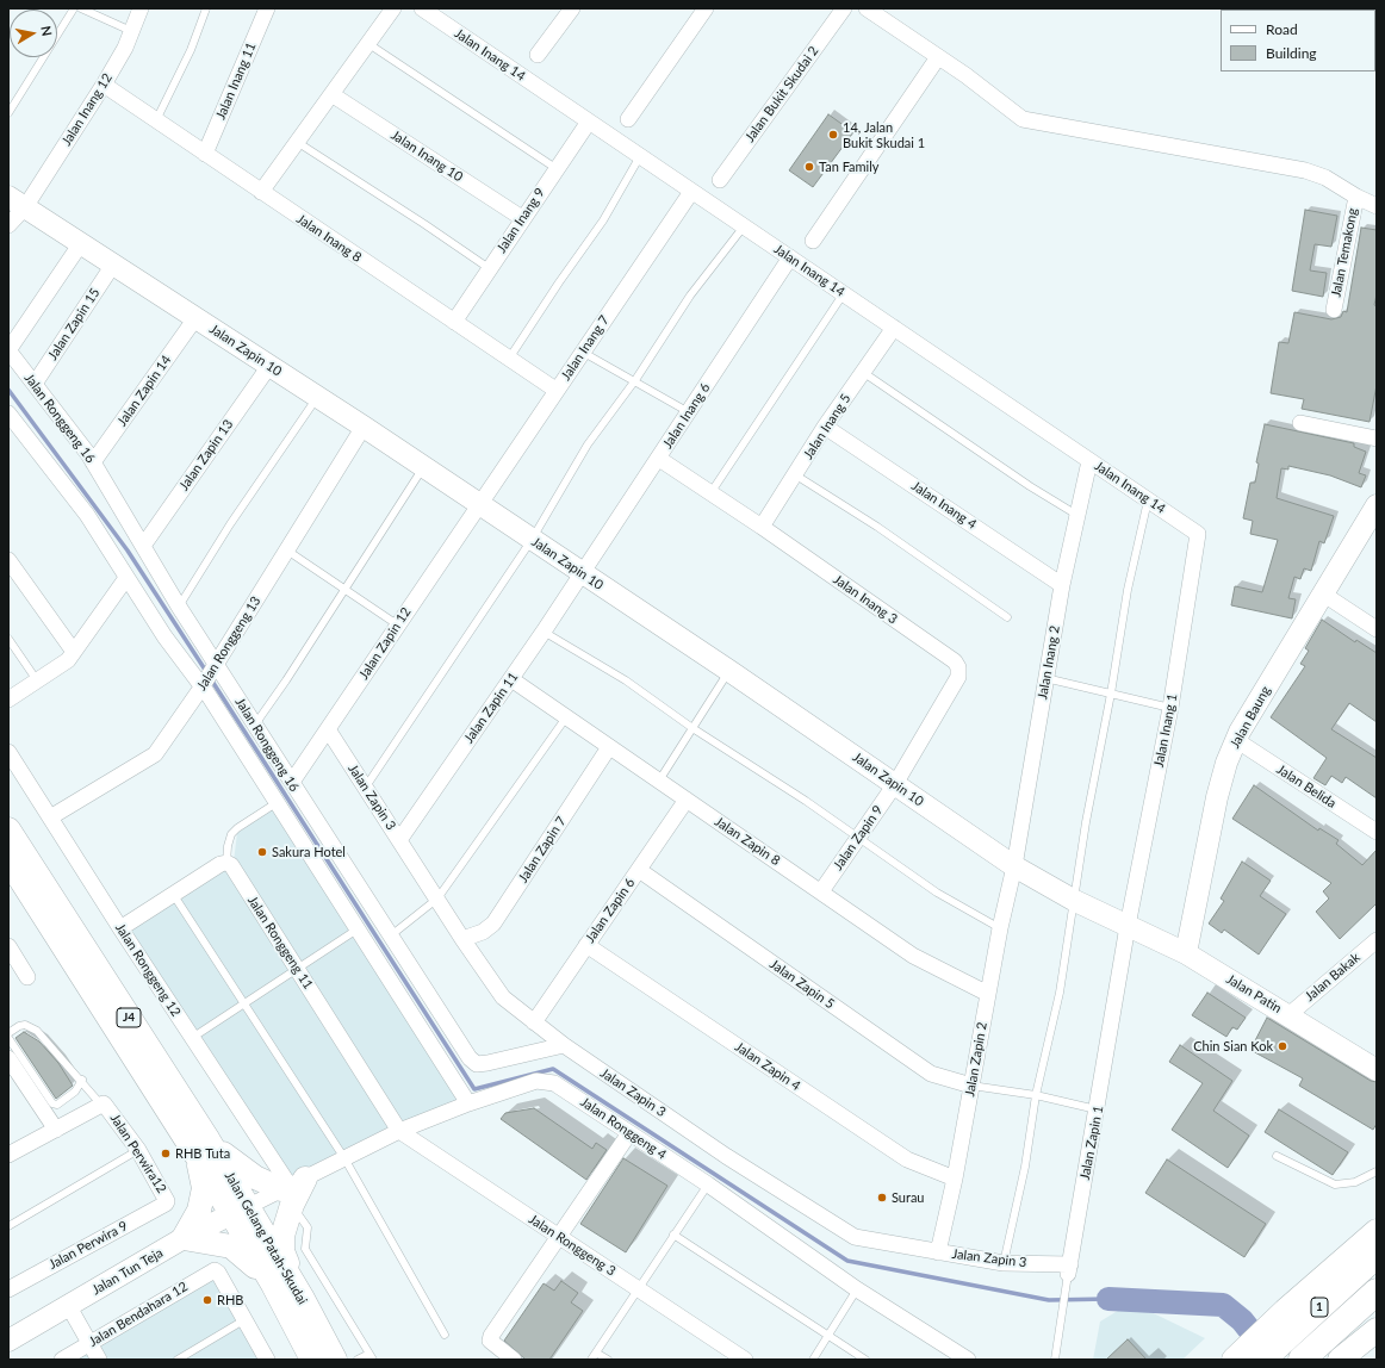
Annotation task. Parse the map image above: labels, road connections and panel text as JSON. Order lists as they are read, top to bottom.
{
  "streets": {
    "highway": ["1"],
    "main road": ["J4", "Jalan Gelang Patah-Skudai"],
    "street": [
      "Jalan Inang 14",
      "Jalan Inang 11",
      "Jalan Bukit Skudai 2",
      "Jalan Inang 12",
      "Jalan Inang 10",
      "Jalan Inang 9",
      "Jalan Inang 8",
      "Jalan Temakong",
      "Jalan Zapin 15",
      "Jalan Inang 7",
      "Jalan Zapin 10",
      "Jalan Zapin 14",
      "Jalan Inang 6",
      "Jalan Ronggeng 16",
      "Jalan Inang 5",
      "Jalan Zapin 13",
      "Jalan Inang 4",
      "Jalan Inang 3",
      "Jalan Ronggeng 13",
      "Jalan Zapin 12",
      "Jalan Inang 2",
      "Jalan Zapin 11",
      "Jalan Baung",
      "Jalan Inang 1",
      "Jalan Belida",
      "Jalan Zapin 3",
      "Jalan Zapin 9",
      "Jalan Zapin 8",
      "Jalan Zapin 7",
      "Jalan Zapin 6",
      "Jalan Ronggeng 11",
      "Jalan Ronggeng 12",
      "Jalan Bakak",
      "Jalan Zapin 5",
      "Jalan Patin",
      "Jalan Zapin 2",
      "Jalan Zapin 4",
      "Jalan Ronggeng 4",
      "Jalan Zapin 1",
      "Jalan Perwira12",
      "Jalan Perwira 9",
      "Jalan Ronggeng 3",
      "Jalan Tun Teja",
      "Jalan Bendahara 12"
    ]
  },
  "crossings": [
    ["Jalan Inang 14", "Jalan Inang 9"],
    ["Jalan Inang 14", "Jalan Inang 7"],
    ["Jalan Inang 14", "Jalan Inang 6"],
    ["Jalan Inang 14", "Jalan Inang 5"],
    ["Jalan Inang 14", "Jalan Inang 2"],
    ["Jalan Inang 14", "Jalan Inang 1"],
    ["Jalan Inang 11", "Jalan Inang 8"],
    ["Jalan Inang 12", "Jalan Inang 8"],
    ["Jalan Inang 12", "Jalan Zapin 10"],
    ["Jalan Inang 10", "Jalan Inang 9"],
    ["Jalan Inang 9", "Jalan Inang 8"],
    ["Jalan Inang 8", "Jalan Inang 7"],
    ["Jalan Zapin 15", "Jalan Zapin 10"],
    ["Jalan Zapin 15", "Jalan Ronggeng 16"],
    ["Jalan Inang 7", "Jalan Zapin 10"],
    ["Jalan Inang 7", "Jalan Zapin 12"],
    ["Jalan Zapin 10", "Jalan Zapin 14"],
    ["Jalan Zapin 10", "Jalan Inang 6"],
    ["Jalan Zapin 10", "Jalan Zapin 13"],
    ["Jalan Zapin 10", "Jalan Inang 3"],
    ["Jalan Zapin 10", "Jalan Ronggeng 13"],
    ["Jalan Zapin 10", "Jalan Zapin 12"],
    ["Jalan Zapin 10", "Jalan Inang 2"],
    ["Jalan Zapin 10", "Jalan Zapin 11"],
    ["Jalan Zapin 10", "Jalan Inang 1"],
    ["Jalan Zapin 10", "Jalan Zapin 9"],
    ["Jalan Zapin 10", "Jalan Patin"],
    ["Jalan Zapin 10", "Jalan Zapin 2"],
    ["Jalan Zapin 10", "Jalan Zapin 1"],
    ["Jalan Zapin 14", "Jalan Ronggeng 16"],
    ["Jalan Inang 6", "Jalan Inang 3"],
    ["Jalan Inang 6", "Jalan Zapin 11"],
    ["Jalan Ronggeng 16", "Jalan Zapin 13"],
    ["Jalan Ronggeng 16", "Jalan Ronggeng 13"],
    ["Jalan Ronggeng 16", "Jalan Zapin 12"],
    ["Jalan Ronggeng 16", "Jalan Zapin 3"],
    ["Jalan Ronggeng 16", "Jalan Ronggeng 4"],
    ["Jalan Inang 5", "Jalan Inang 4"],
    ["Jalan Inang 5", "Jalan Inang 3"],
    ["Jalan Inang 4", "Jalan Inang 2"],
    ["Jalan Inang 3", "Jalan Zapin 9"],
    ["Jalan Ronggeng 13", "Jalan Ronggeng 12"],
    ["Jalan Zapin 12", "Jalan Zapin 3"],
    ["Jalan Inang 2", "Jalan Zapin 2"],
    ["Jalan Zapin 11", "Jalan Zapin 3"],
    ["Jalan Zapin 11", "Jalan Zapin 8"],
    ["Jalan Baung", "Jalan Belida"],
    ["Jalan Baung", "Jalan Patin"],
    ["Jalan Inang 1", "Jalan Patin"],
    ["Jalan Inang 1", "Jalan Zapin 1"],
    ["Jalan Zapin 3", "Jalan Zapin 7"],
    ["Jalan Zapin 3", "Jalan Zapin 6"],
    ["Jalan Zapin 3", "Jalan Zapin 2"],
    ["Jalan Zapin 3", "Jalan Zapin 1"],
    ["Jalan Zapin 9", "Jalan Zapin 8"],
    ["Jalan Zapin 8", "Jalan Zapin 7"],
    ["Jalan Zapin 8", "Jalan Zapin 6"],
    ["Jalan Zapin 8", "Jalan Zapin 2"],
    ["Jalan Zapin 6", "Jalan Zapin 5"],
    ["Jalan Zapin 6", "Jalan Zapin 4"],
    ["Jalan Ronggeng 11", "Jalan Ronggeng 4"],
    ["Jalan Ronggeng 11", "Jalan Ronggeng 3"],
    ["Jalan Ronggeng 12", "Jalan Ronggeng 4"],
    ["Jalan Bakak", "Jalan Patin"],
    ["Jalan Zapin 5", "Jalan Zapin 2"],
    ["Jalan Patin", "Jalan Zapin 1"],
    ["Jalan Zapin 2", "Jalan Zapin 4"],
    ["Jalan Ronggeng 4", "Jalan Gelang Patah-Skudai"],
    ["Jalan Ronggeng 4", "Jalan Ronggeng 3"],
    ["Jalan Ronggeng 4", "Jalan Tun Teja"],
    ["Jalan Perwira12", "Jalan Perwira 9"],
    ["Jalan Gelang Patah-Skudai", "Jalan Tun Teja"]
  ],
  "places": [
    "14, Jalan Bukit Skudai 1",
    "Tan Family",
    "Sakura Hotel",
    "Chin Sian Kok",
    "RHB Tuta",
    "Surau",
    "RHB"
  ],
  "legend": ["Road", "Building"],
  "north": "right"
}
